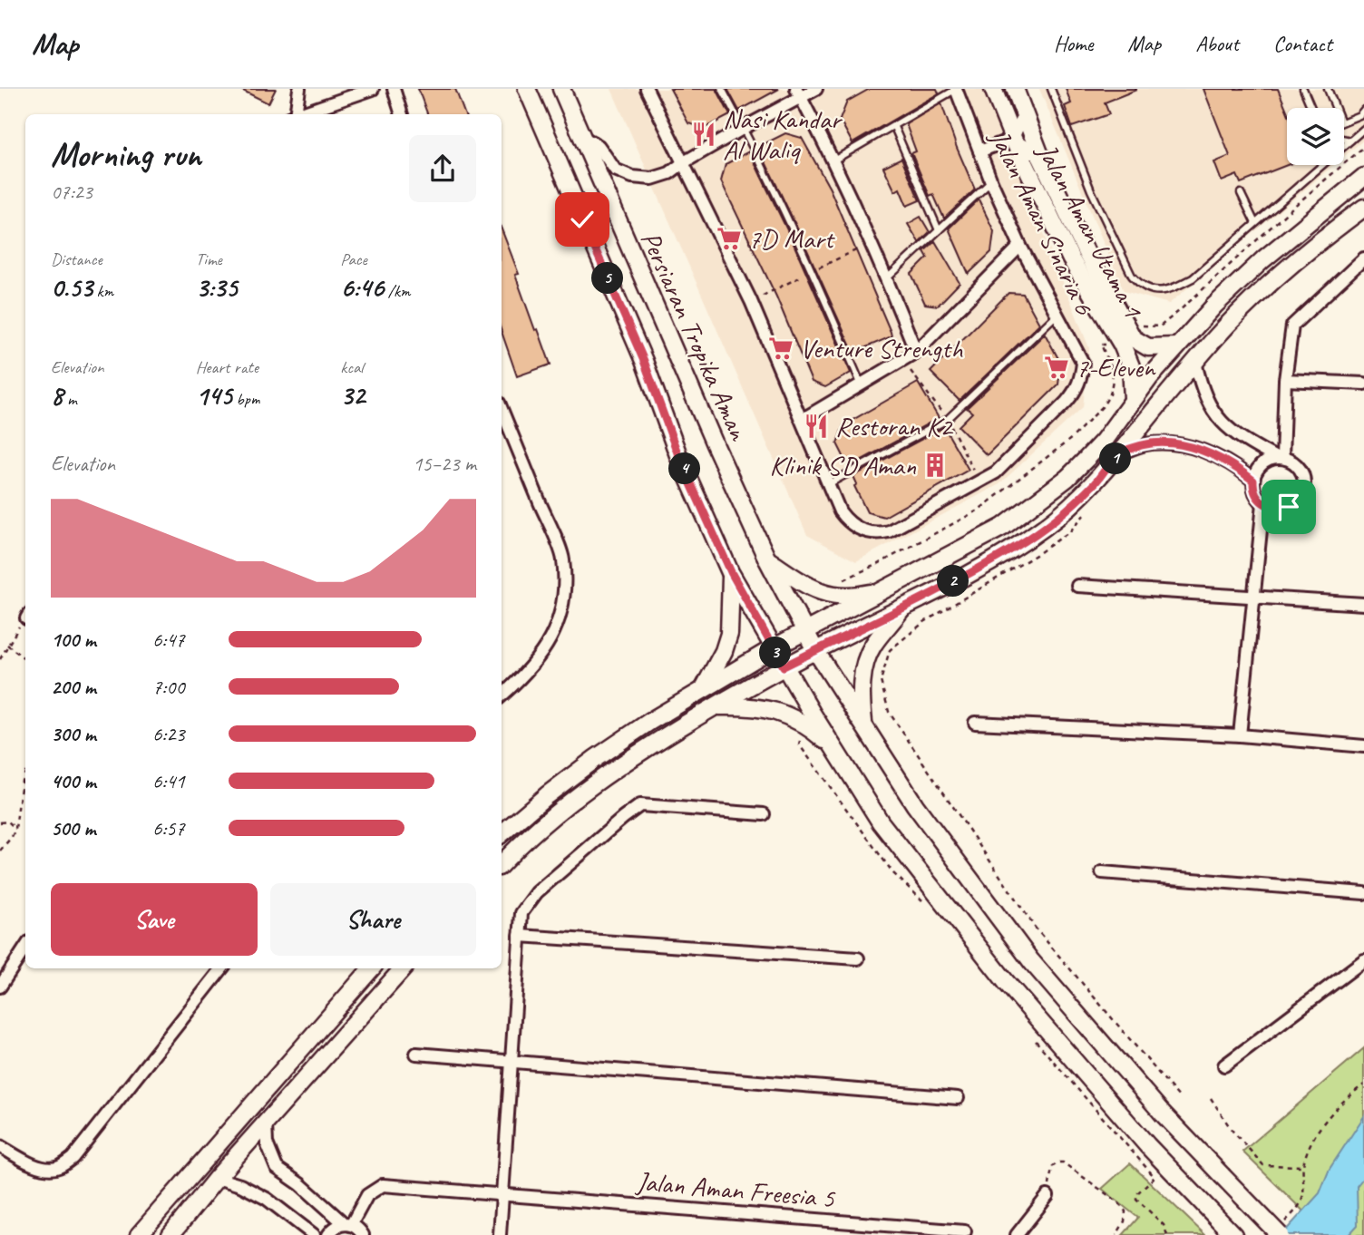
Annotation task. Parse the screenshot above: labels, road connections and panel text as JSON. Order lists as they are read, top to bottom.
{
  "streets": {
    "street": [
      "Jalan Aman Sinaria 6",
      "Jalan Aman Utama 1",
      "Persiaran Tropika Aman",
      "Jalan Aman Freesia 5"
    ]
  },
  "places": {
    "restaurant": ["Nasi Kandar Al Waliq", "Restoran K2"],
    "supermarket": ["7D Mart", "Venture Strength", "7-Eleven"],
    "building": ["Klinik SD Aman"]
  },
  "page": {
    "header": "Map",
    "nav": [
      "Home",
      "Map",
      "About",
      "Contact"
    ],
    "heading": ["Morning run", "07:23"],
    "stats": [
      ["Distance", "0.53 km"],
      ["Time", "3:35"],
      ["Pace", "6:46 /km"],
      ["Elevation", "8 m"],
      ["Heart rate", "145 bpm"],
      ["kcal", "32"]
    ],
    "pins": [
      "5",
      "1",
      "4",
      "2",
      "3"
    ],
    "chart": ["Elevation", "15–23 m"],
    "list": [
      {
        "name": "100 m",
        "note": "6:47"
      },
      {
        "name": "200 m",
        "note": "7:00"
      },
      {
        "name": "300 m",
        "note": "6:23"
      },
      {
        "name": "400 m",
        "note": "6:41"
      },
      {
        "name": "500 m",
        "note": "6:57"
      }
    ],
    "buttons": ["Save", "Share"]
  }
}
